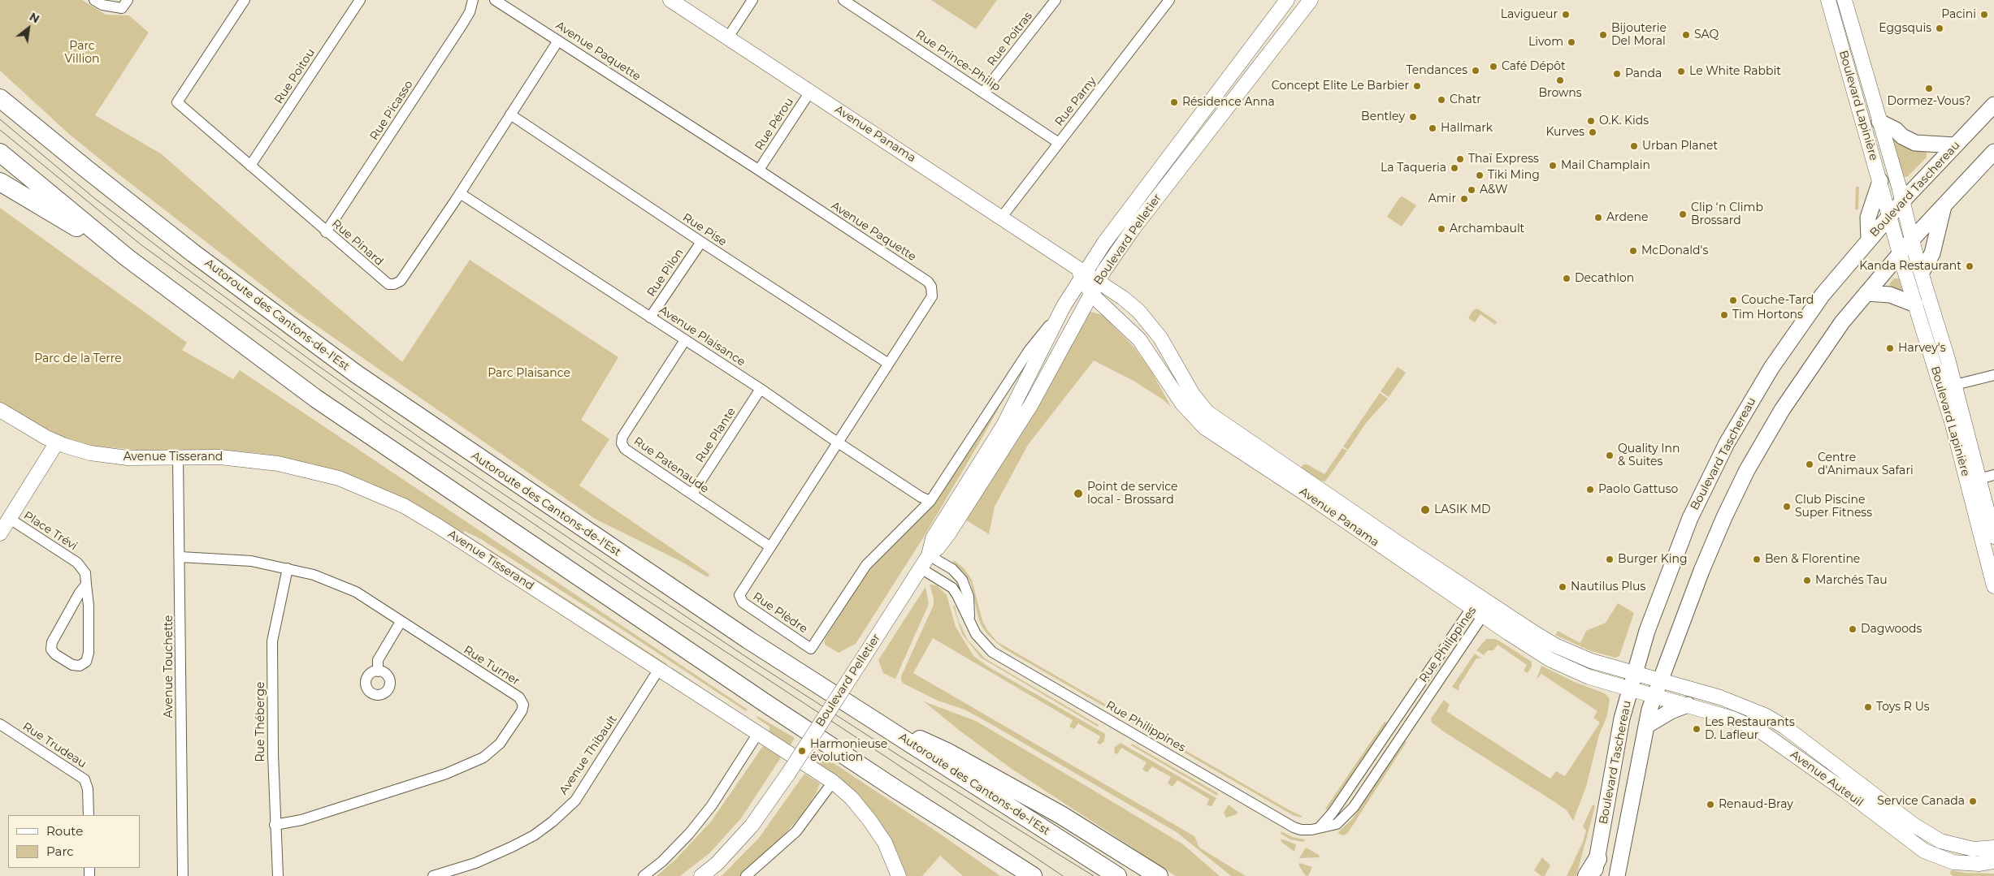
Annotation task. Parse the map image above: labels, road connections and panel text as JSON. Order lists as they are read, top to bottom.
{
  "streets": {
    "highway": ["Autoroute des Cantons-de-l'Est"],
    "main road": ["Boulevard Taschereau"],
    "street": [
      "Rue Poitras",
      "Avenue Paquette",
      "Rue Prince-Philip",
      "Rue Poitou",
      "Rue Parny",
      "Boulevard Lapinière",
      "Rue Picasso",
      "Rue Pérou",
      "Avenue Panama",
      "Rue Pise",
      "Boulevard Pelletier",
      "Rue Pinard",
      "Rue Pilon",
      "Avenue Plaisance",
      "Rue Plante",
      "Avenue Tisserand",
      "Rue Patenaude",
      "Place Trévi",
      "Rue Plèdre",
      "Rue Philippines",
      "Rue Turner",
      "Avenue Touchette",
      "Rue Théberge",
      "Rue Trudeau",
      "Avenue Thibault",
      "Avenue Auteuil"
    ]
  },
  "crossings": [
    ["Rue Poitras", "Rue Prince-Philip"],
    ["Avenue Paquette", "Rue Pérou"],
    ["Avenue Paquette", "Rue Pise"],
    ["Avenue Paquette", "Rue Pinard"],
    ["Avenue Paquette", "Avenue Plaisance"],
    ["Avenue Paquette", "Rue Patenaude"],
    ["Avenue Paquette", "Rue Plèdre"],
    ["Rue Prince-Philip", "Rue Parny"],
    ["Rue Poitou", "Rue Pinard"],
    ["Rue Parny", "Avenue Panama"],
    ["Boulevard Lapinière", "Boulevard Taschereau"],
    ["Rue Picasso", "Rue Pinard"],
    ["Rue Pérou", "Avenue Panama"],
    ["Avenue Panama", "Boulevard Taschereau"],
    ["Avenue Panama", "Boulevard Pelletier"],
    ["Avenue Panama", "Rue Philippines"],
    ["Avenue Panama", "Avenue Auteuil"],
    ["Boulevard Taschereau", "Avenue Auteuil"],
    ["Rue Pise", "Rue Pinard"],
    ["Rue Pise", "Rue Pilon"],
    ["Boulevard Pelletier", "Avenue Plaisance"],
    ["Boulevard Pelletier", "Rue Plèdre"],
    ["Boulevard Pelletier", "Rue Philippines"],
    ["Rue Pinard", "Avenue Plaisance"],
    ["Rue Pilon", "Avenue Plaisance"],
    ["Avenue Plaisance", "Rue Plante"],
    ["Avenue Plaisance", "Rue Patenaude"],
    ["Rue Plante", "Rue Patenaude"],
    ["Avenue Tisserand", "Avenue Touchette"],
    ["Avenue Tisserand", "Avenue Thibault"],
    ["Rue Turner", "Avenue Touchette"],
    ["Rue Turner", "Rue Théberge"]
  ],
  "parks": ["Parc Villion", "Parc de la Terre", "Parc Plaisance"],
  "places": [
    "Lavigueur",
    "Pacini",
    "Eggsquis",
    "Bijouterie Del Moral",
    "SAQ",
    "Livom",
    "Café Dépôt",
    "Tendances",
    "Le White Rabbit",
    "Panda",
    "Browns",
    "Concept Elite Le Barbier",
    "Dormez-Vous?",
    "Chatr",
    "Résidence Anna",
    "Bentley",
    "O.K. Kids",
    "Hallmark",
    "Kurves",
    "Urban Planet",
    "Thaï Express",
    "Mail Champlain",
    "La Taqueria",
    "Tiki Ming",
    "A&W",
    "Amir",
    "Clip ‘n Climb Brossard",
    "Ardene",
    "Archambault",
    "McDonald's",
    "Kanda Restaurant",
    "Decathlon",
    "Couche-Tard",
    "Tim Hortons",
    "Harvey's",
    "Quality Inn & Suites",
    "Centre d'Animaux Safari",
    "Paolo Gattuso",
    "Point de service local - Brossard",
    "Club Piscine Super Fitness",
    "LASIK MD",
    "Burger King",
    "Ben & Florentine",
    "Marchés Tau",
    "Nautilus Plus",
    "Dagwoods",
    "Toys R Us",
    "Les Restaurants D. Lafleur",
    "Harmonieuse évolution",
    "Service Canada",
    "Renaud-Bray"
  ],
  "legend": ["Route", "Parc"],
  "north": "top right"
}
